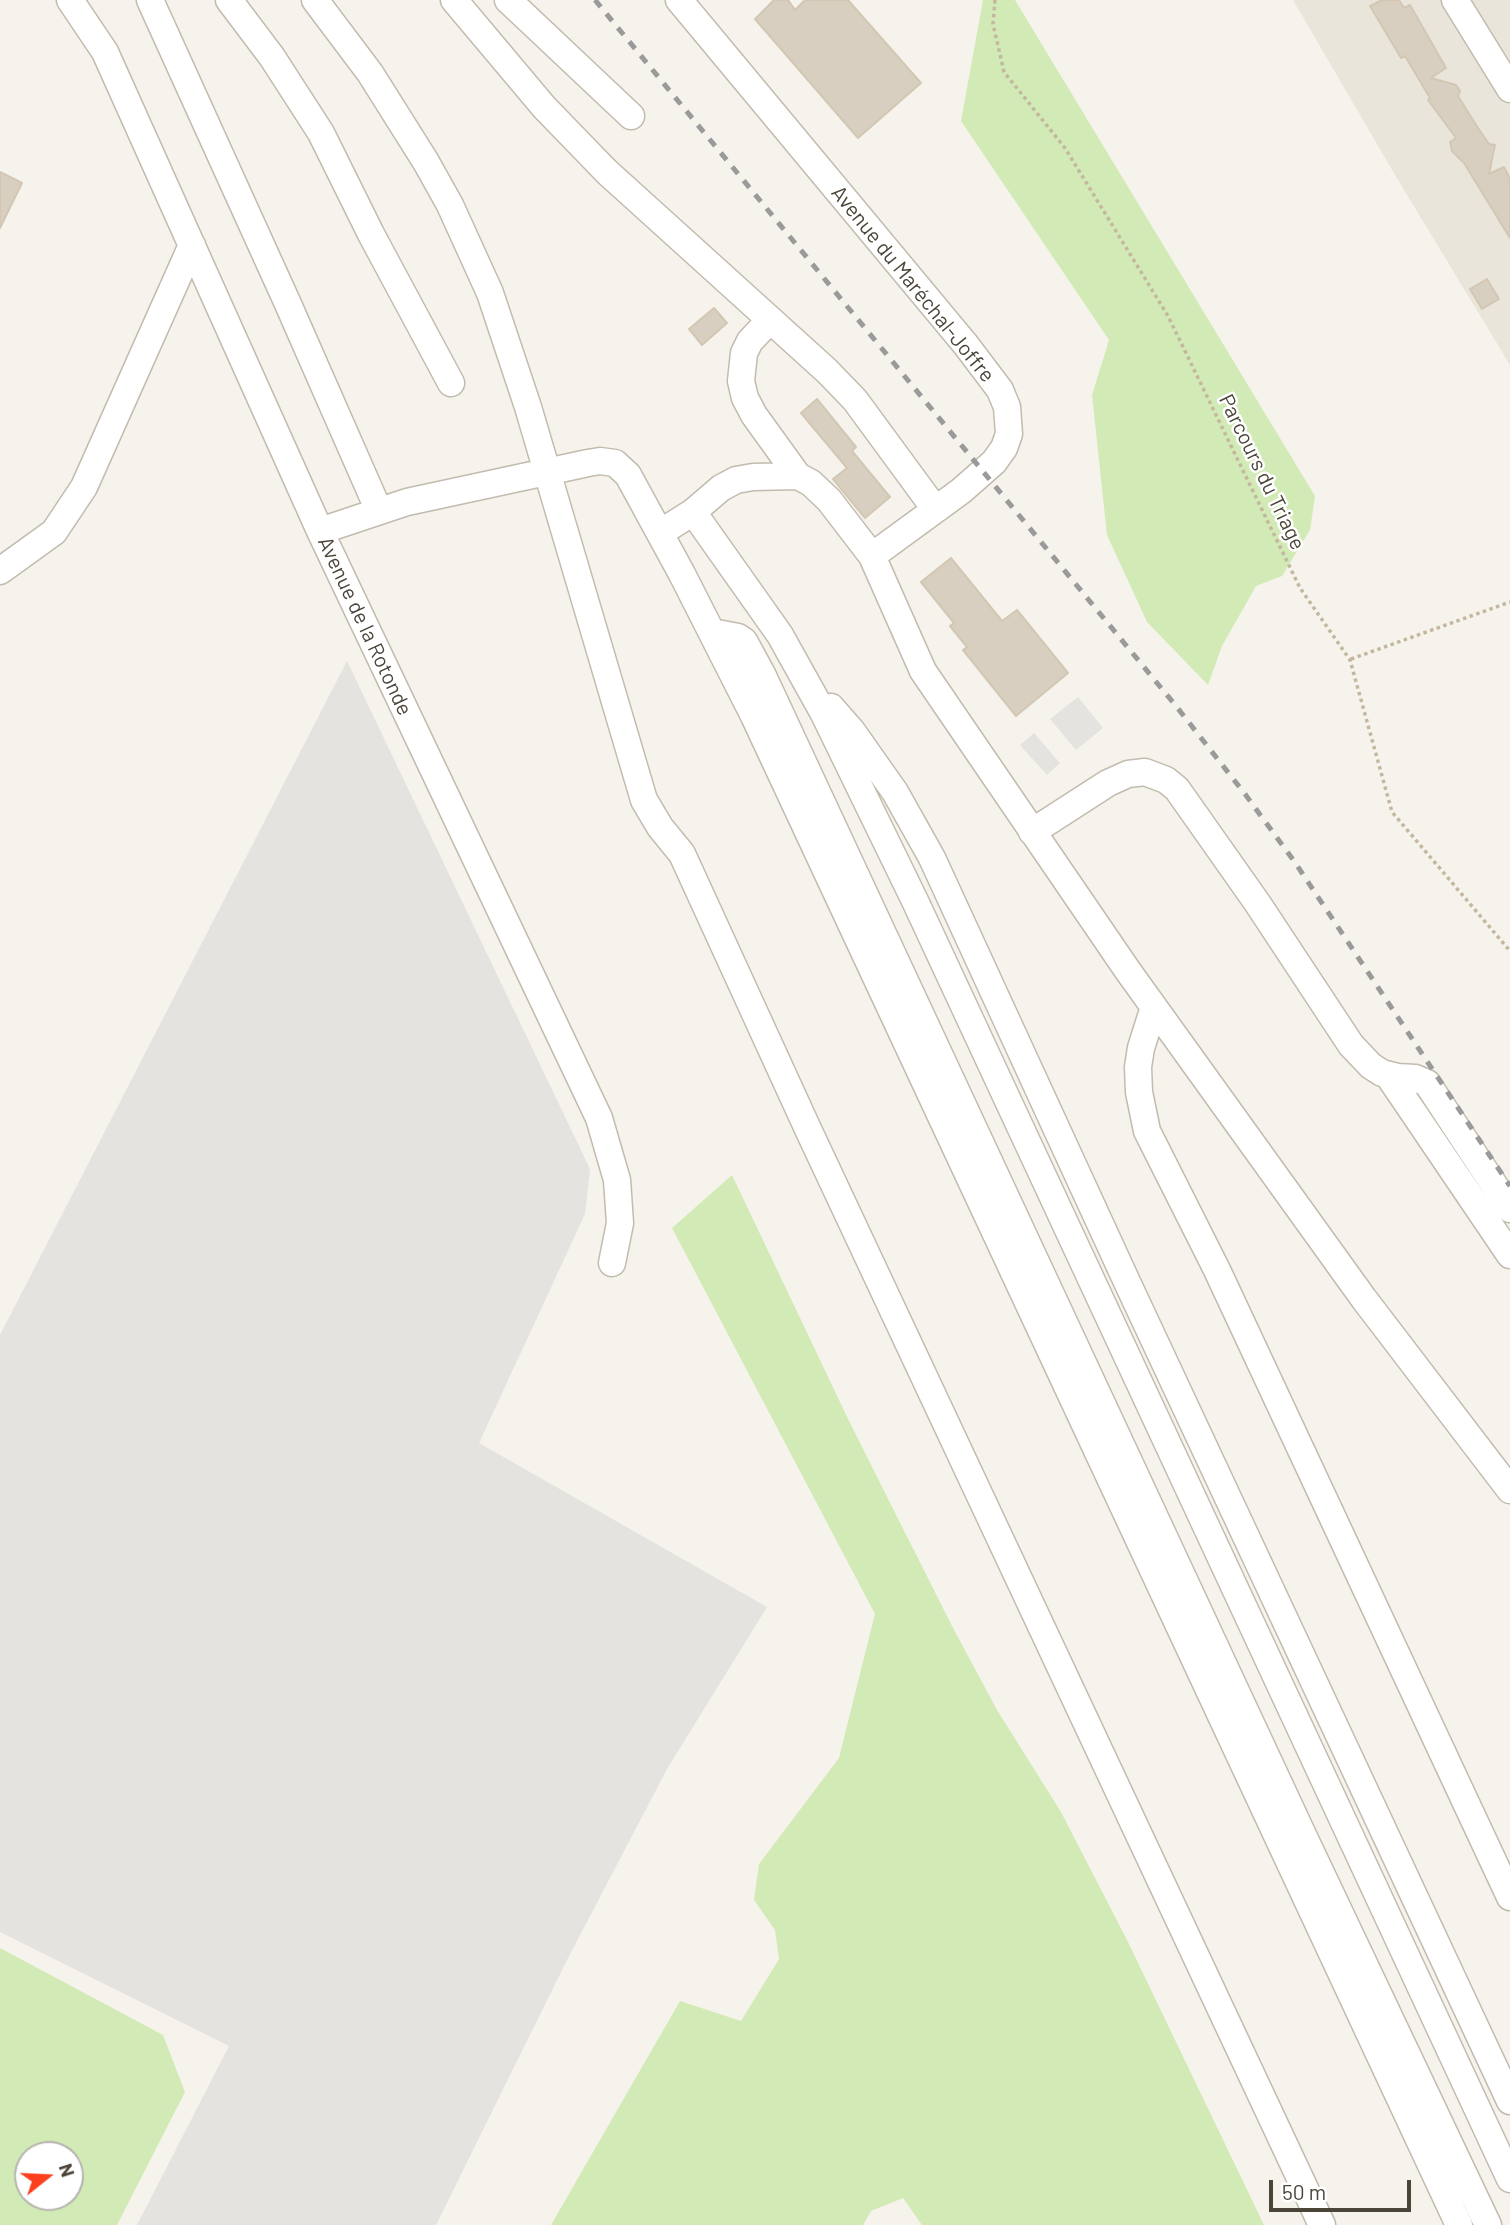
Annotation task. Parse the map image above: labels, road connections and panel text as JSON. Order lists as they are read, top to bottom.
{
  "streets": {
    "street": ["Avenue du Maréchal-Joffre", "Avenue de la Rotonde"],
    "path": ["Parcours du Triage"]
  },
  "scale_bar": "50 m",
  "north": "right"
}
